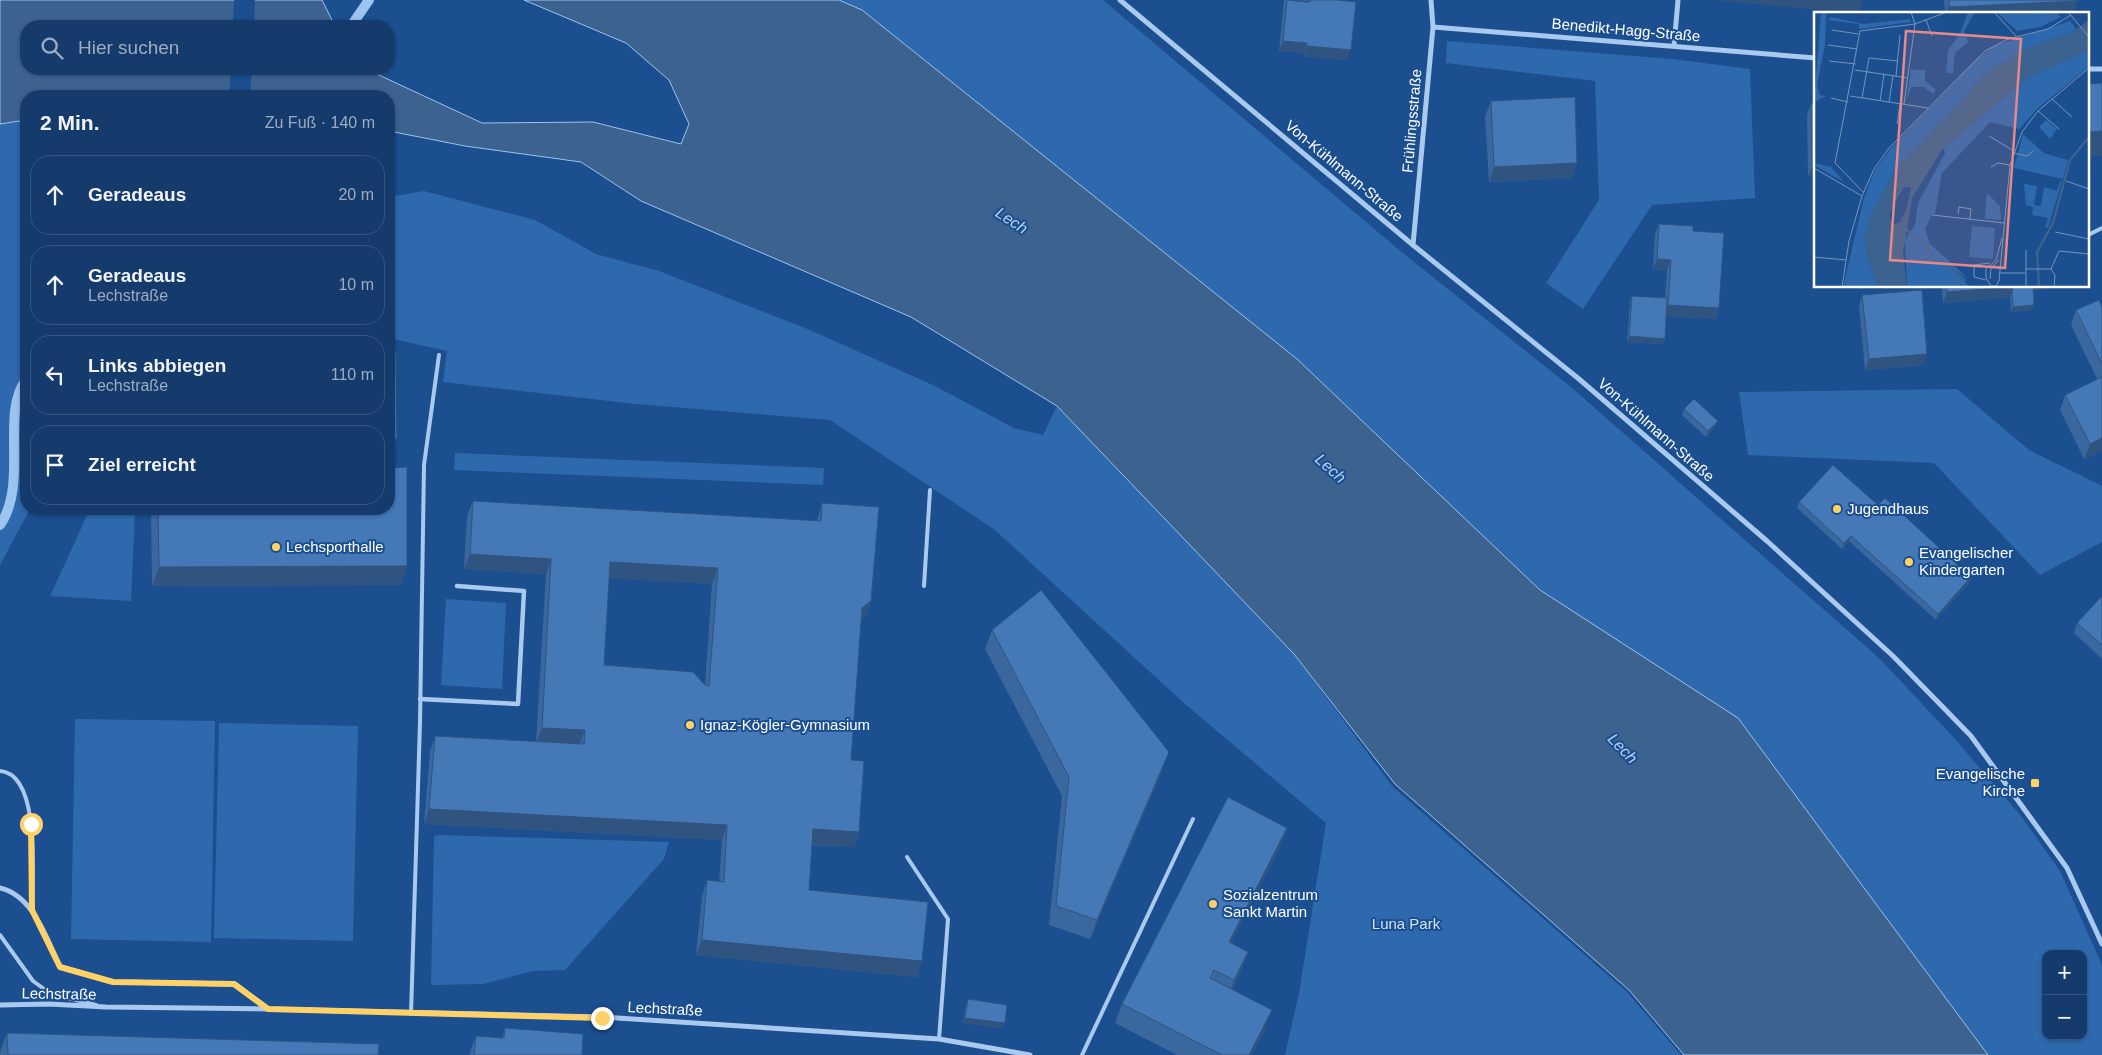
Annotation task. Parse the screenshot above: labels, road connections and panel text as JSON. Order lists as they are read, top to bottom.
{
  "streets": {
    "street": [
      "Benedikt-Hagg-Straße",
      "Frühlingsstraße",
      "Von-Kühlmann-Straße",
      "Lechstraße"
    ]
  },
  "crossings": [
    ["Benedikt-Hagg-Straße", "Frühlingsstraße"],
    ["Frühlingsstraße", "Von-Kühlmann-Straße"]
  ],
  "water": ["Lech"],
  "parks": ["Luna Park"],
  "places": {
    "other": [
      "Jugendhaus",
      "Lechsporthalle",
      "Evangelischer Kindergarten",
      "Ignaz-Kögler-Gymnasium",
      "Sozialzentrum Sankt Martin"
    ],
    "transit": ["Evangelische Kirche"]
  },
  "page": {
    "search": "Hier suchen",
    "heading": ["2 Min.", "Zu Fuß · 140 m"],
    "list": [
      ["Geradeaus", "20 m"],
      ["Geradeaus", "Lechstraße", "10 m"],
      ["Links abbiegen", "Lechstraße", "110 m"],
      "Ziel erreicht"
    ],
    "map_buttons": ["+", "−"]
  }
}
